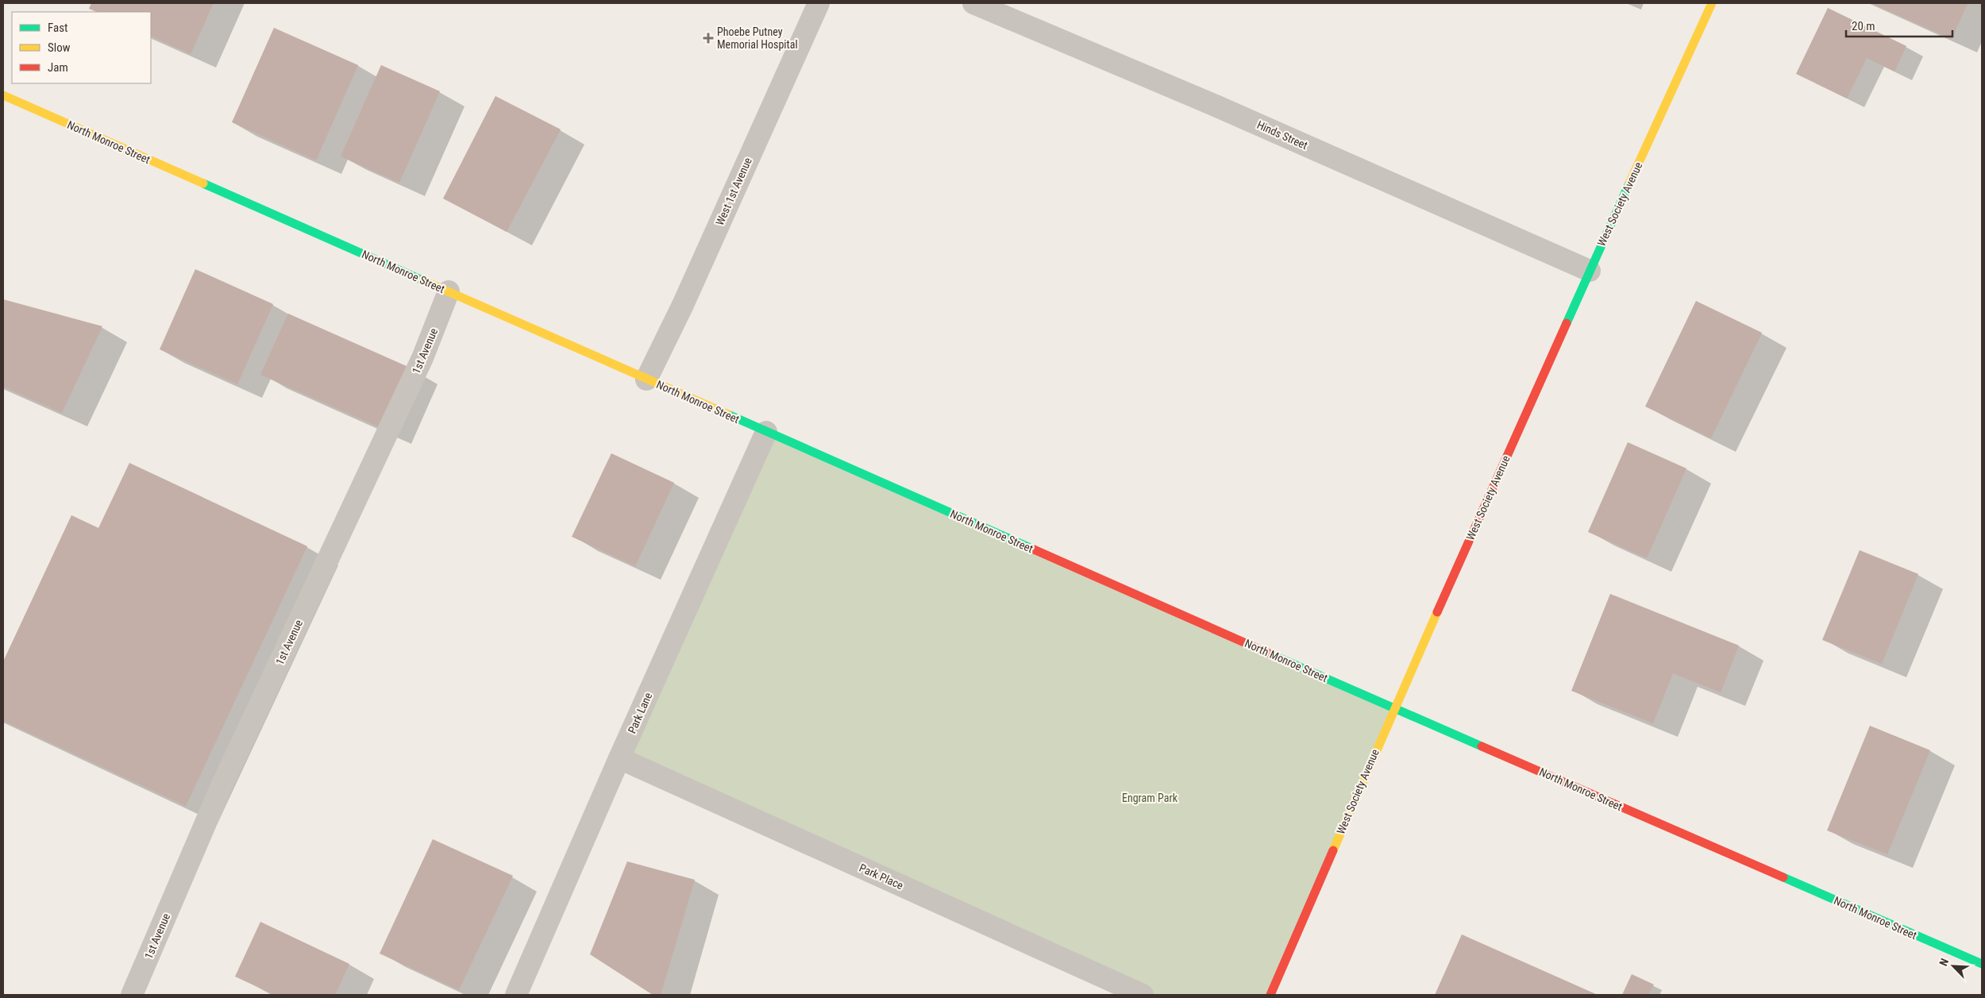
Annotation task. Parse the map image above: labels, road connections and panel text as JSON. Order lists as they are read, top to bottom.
{
  "streets": {
    "main road": ["North Monroe Street", "West Society Avenue"],
    "street": [
      "Hinds Street",
      "West 1st Avenue",
      "1st Avenue",
      "Park Lane",
      "Park Place"
    ]
  },
  "crossings": [
    ["Hinds Street", "West Society Avenue"],
    ["North Monroe Street", "West 1st Avenue"],
    ["North Monroe Street", "West Society Avenue"],
    ["North Monroe Street", "1st Avenue"],
    ["North Monroe Street", "Park Lane"],
    ["Park Lane", "Park Place"]
  ],
  "parks": ["Engram Park"],
  "places": {
    "health": ["Phoebe Putney Memorial Hospital"]
  },
  "legend": ["Fast", "Slow", "Jam"],
  "scale_bar": "20 m",
  "north": "top left"
}
